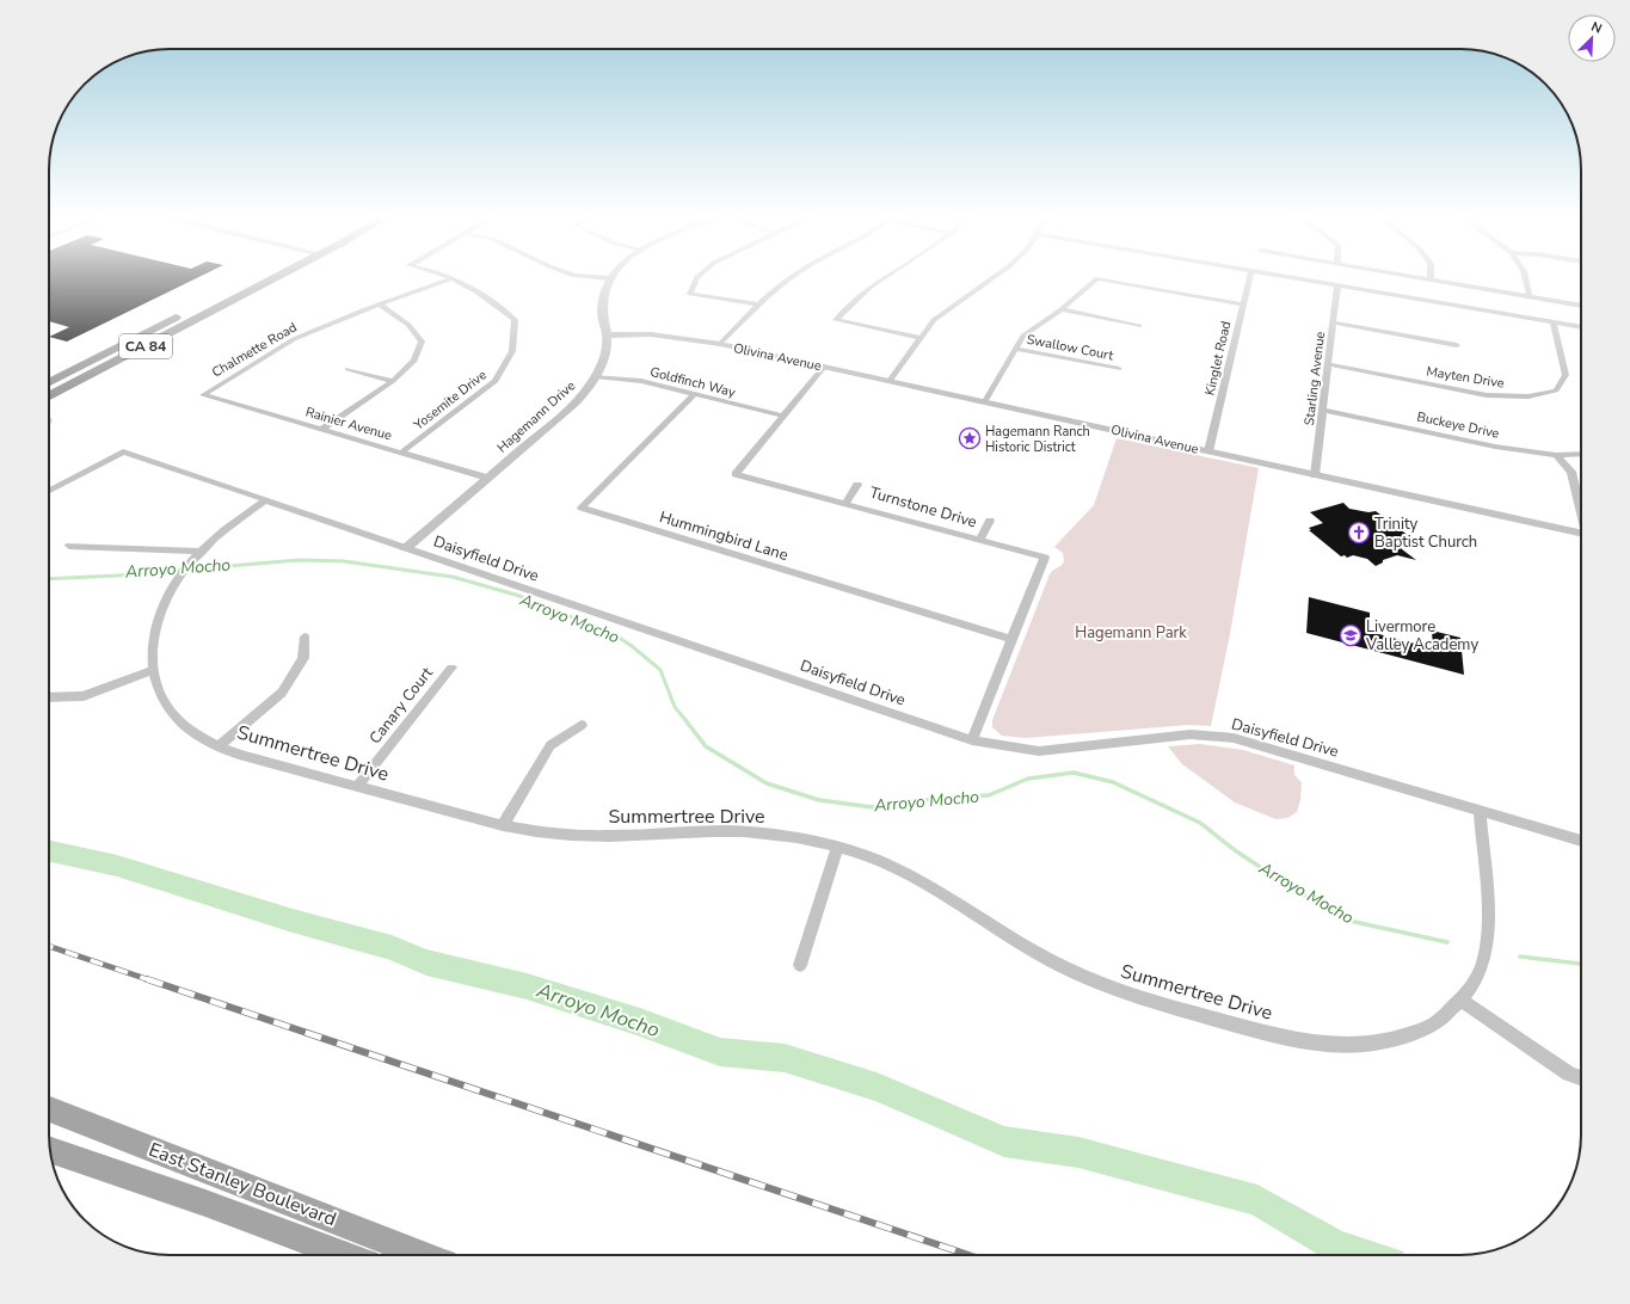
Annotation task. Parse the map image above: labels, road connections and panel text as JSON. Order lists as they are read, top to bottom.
{
  "streets": {
    "highway": ["CA 84"],
    "main road": ["East Stanley Boulevard"],
    "street": [
      "Swallow Court",
      "Chalmette Road",
      "Olivina Avenue",
      "Kinglet Road",
      "Mayten Drive",
      "Starling Avenue",
      "Goldfinch Way",
      "Yosemite Drive",
      "Hagemann Drive",
      "Rainier Avenue",
      "Buckeye Drive",
      "Turnstone Drive",
      "Hummingbird Lane",
      "Daisyfield Drive",
      "Canary Court",
      "Summertree Drive"
    ]
  },
  "crossings": [
    ["Chalmette Road", "Yosemite Drive"],
    ["Chalmette Road", "Rainier Avenue"],
    ["Olivina Avenue", "Kinglet Road"],
    ["Olivina Avenue", "Starling Avenue"],
    ["Olivina Avenue", "Hagemann Drive"],
    ["Olivina Avenue", "Turnstone Drive"],
    ["Mayten Drive", "Starling Avenue"],
    ["Starling Avenue", "Buckeye Drive"],
    ["Goldfinch Way", "Hagemann Drive"],
    ["Goldfinch Way", "Turnstone Drive"],
    ["Goldfinch Way", "Hummingbird Lane"],
    ["Yosemite Drive", "Rainier Avenue"],
    ["Hagemann Drive", "Rainier Avenue"],
    ["Hagemann Drive", "Daisyfield Drive"],
    ["Turnstone Drive", "Hummingbird Lane"],
    ["Turnstone Drive", "Daisyfield Drive"],
    ["Daisyfield Drive", "Summertree Drive"],
    ["Canary Court", "Summertree Drive"]
  ],
  "water": ["Arroyo Mocho"],
  "parks": ["Hagemann Park"],
  "places": {
    "place": ["Hagemann Ranch Historic District"],
    "church": ["Trinity Baptist Church"],
    "school or university": ["Livermore Valley Academy"]
  },
  "north": "top right"
}
